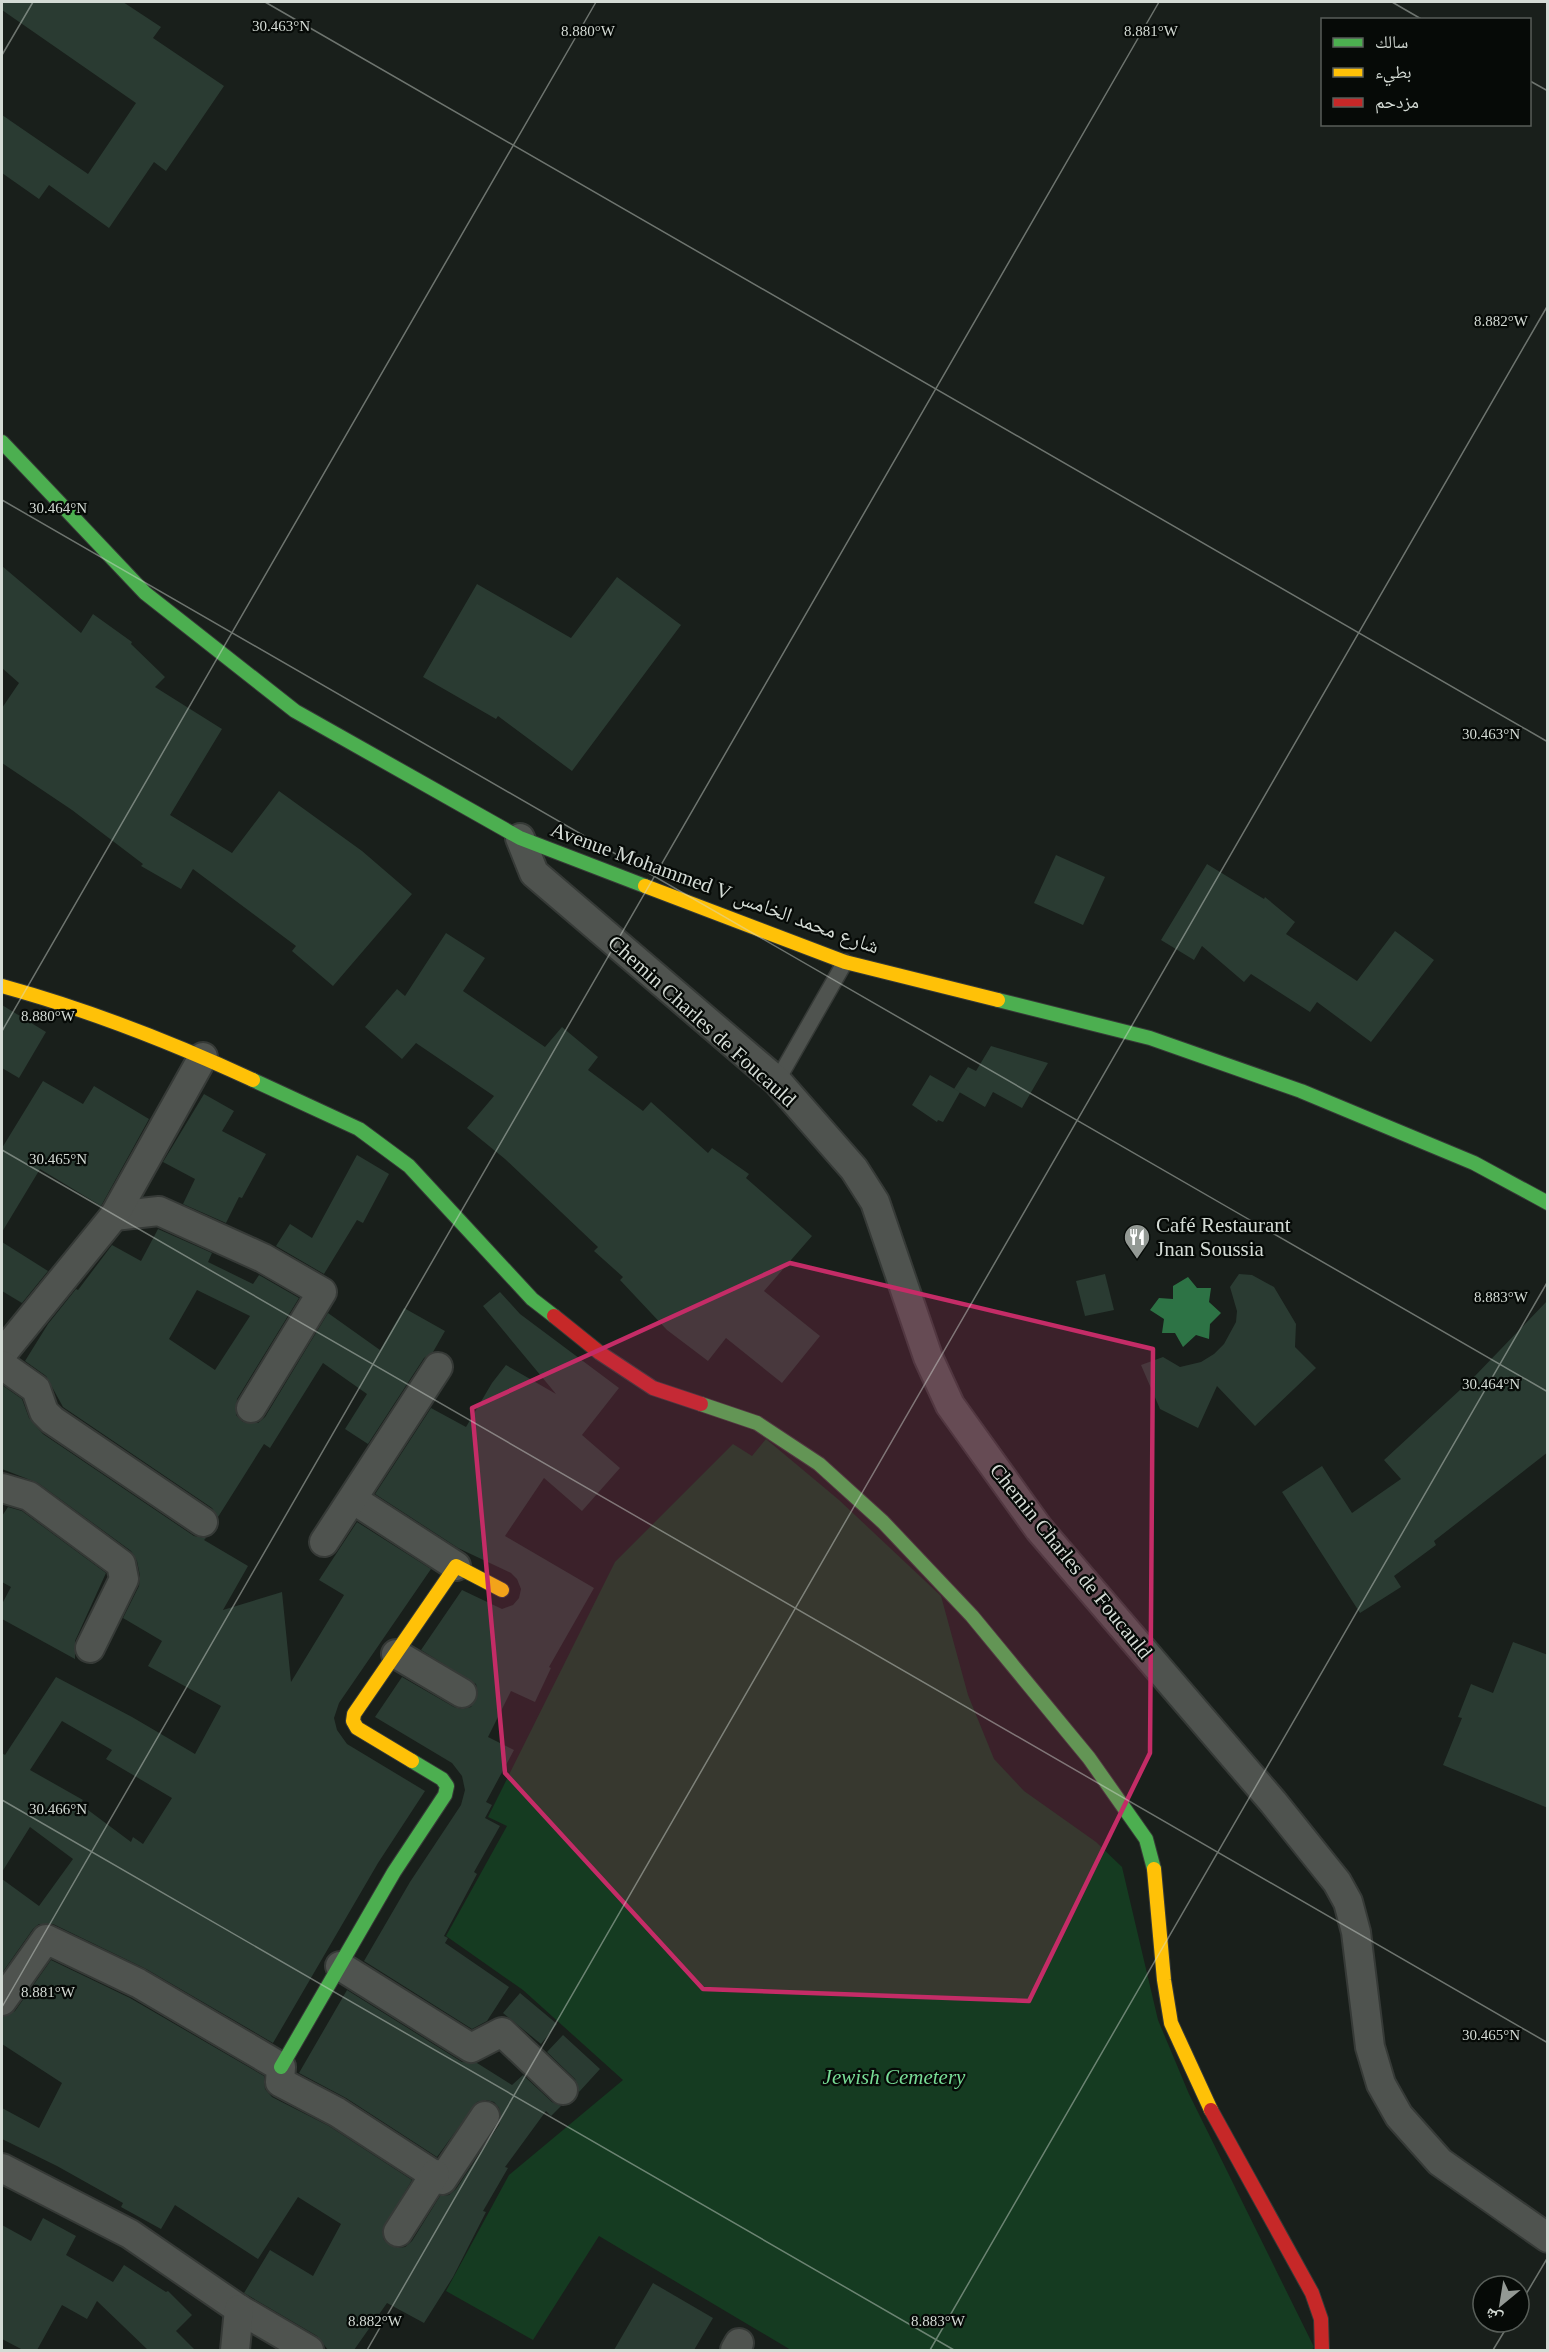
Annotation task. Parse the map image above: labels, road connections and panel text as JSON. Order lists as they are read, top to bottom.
{
  "streets": {
    "street": ["Avenue Mohammed V شارع محمد الخامس", "Chemin Charles de Foucauld"]
  },
  "crossings": [
    ["Avenue Mohammed V شارع محمد الخامس", "Chemin Charles de Foucauld"]
  ],
  "parks": ["Jewish Cemetery"],
  "places": {
    "restaurant": ["Café Restaurant Jnan Soussia"]
  },
  "legend": ["سالك", "بطيء", "مزدحم"],
  "north": "bottom left",
  "coordinates": [
    "30.463°N",
    "8.880°W",
    "8.881°W",
    "8.882°W",
    "30.464°N",
    "30.465°N",
    "8.883°W",
    "30.466°N"
  ]
}
